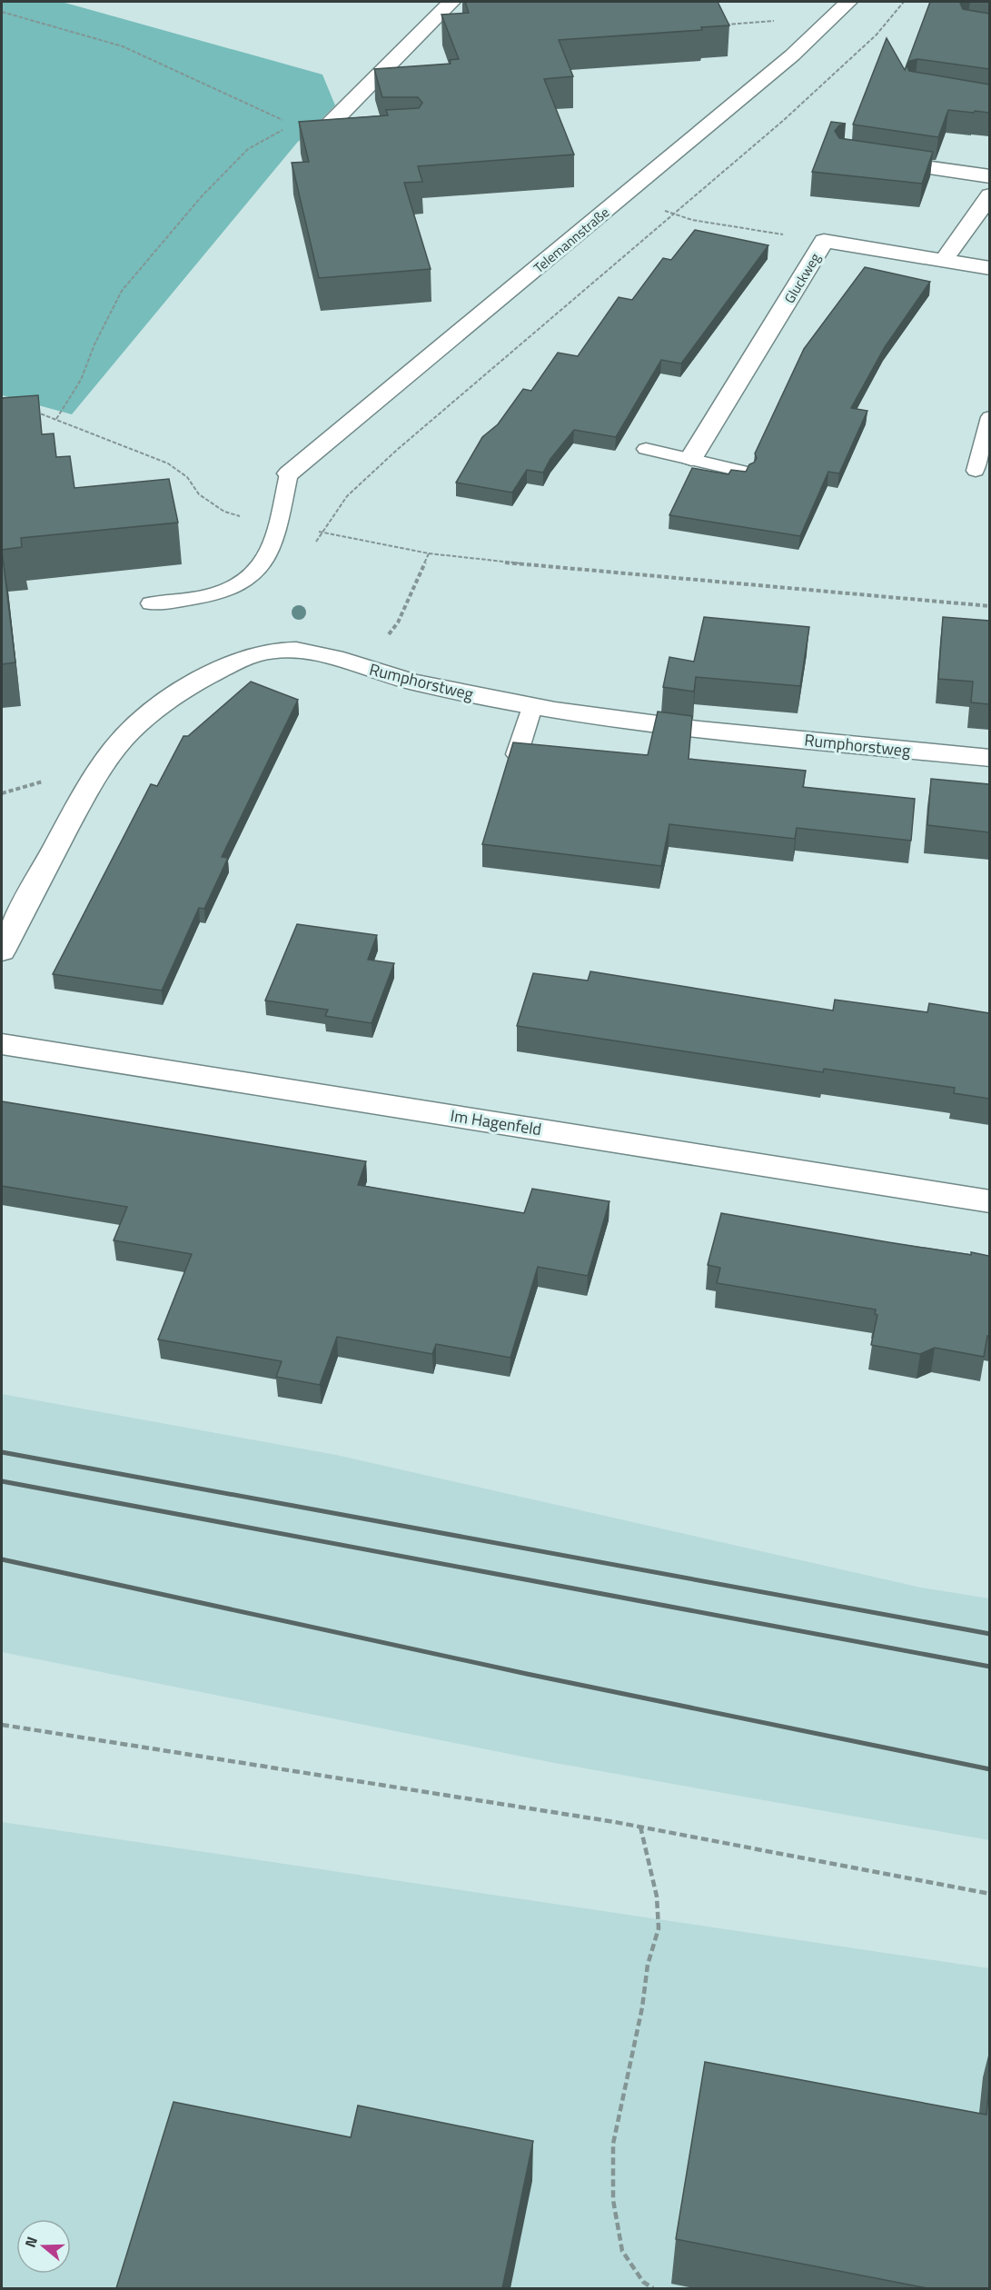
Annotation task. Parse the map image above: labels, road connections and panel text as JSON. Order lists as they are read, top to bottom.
{
  "streets": {
    "street": [
      "Telemannstraße",
      "Gluckweg",
      "Rumphorstweg",
      "Im Hagenfeld"
    ]
  },
  "north": "left"
}
